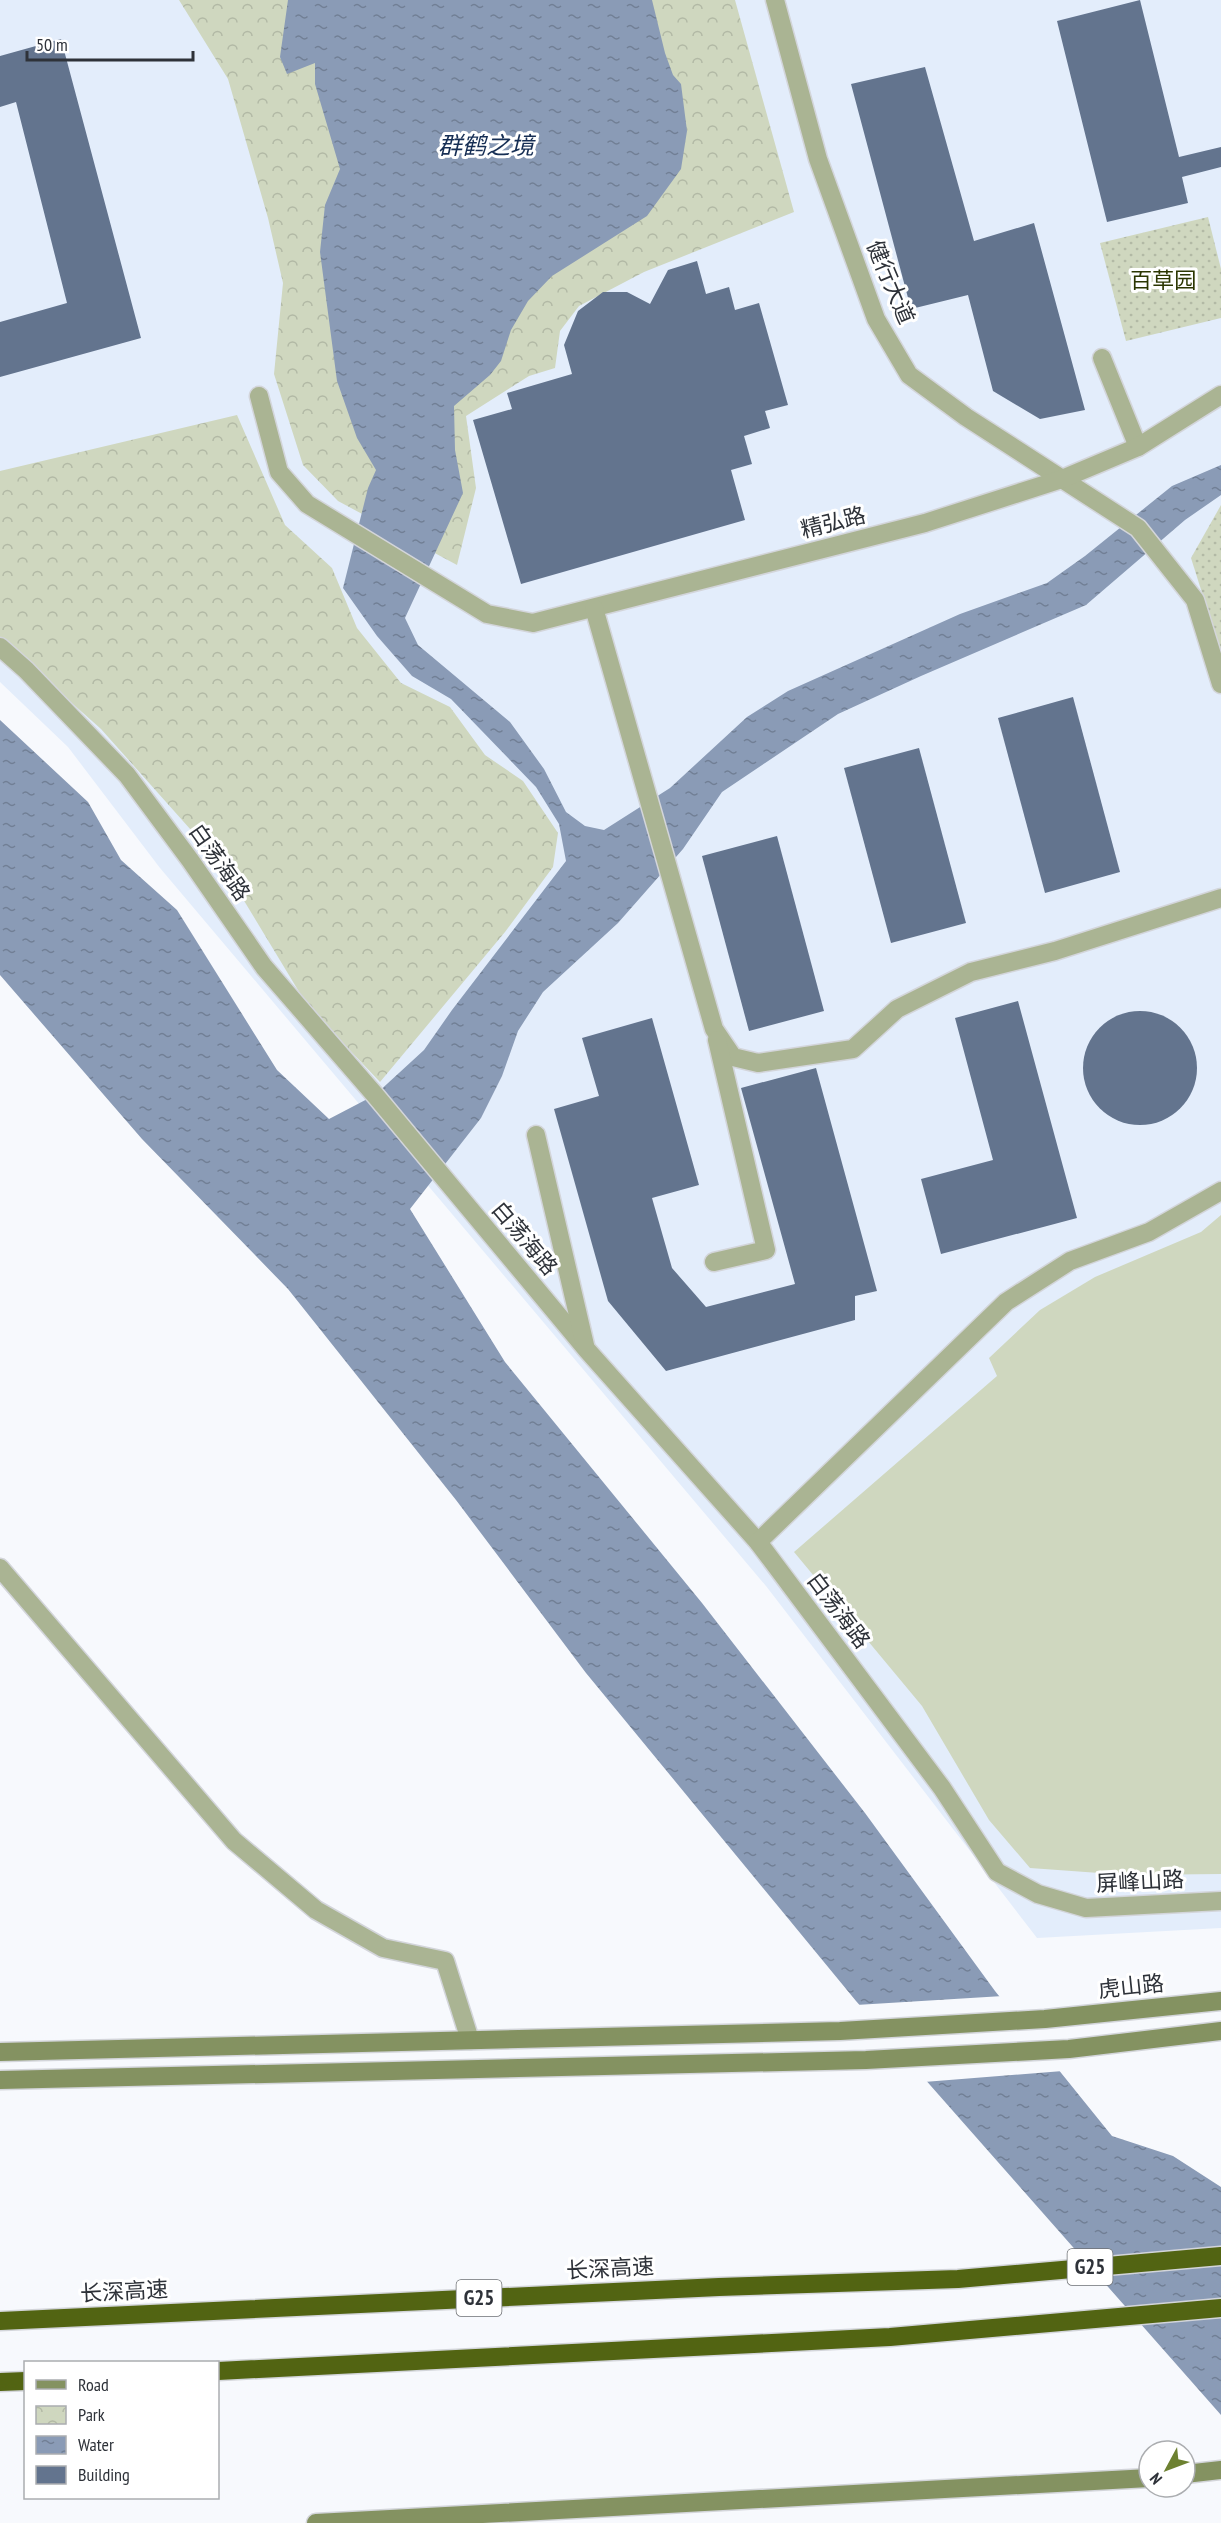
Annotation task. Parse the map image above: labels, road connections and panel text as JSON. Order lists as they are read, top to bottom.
{
  "streets": {
    "highway": ["G25", "长深高速"],
    "street": [
      "健行大道",
      "精弘路",
      "白荡海路",
      "屏峰山路",
      "虎山路"
    ]
  },
  "crossings": [
    ["健行大道", "精弘路"],
    ["白荡海路", "屏峰山路"]
  ],
  "water": ["群鹤之境"],
  "parks": ["百草园"],
  "legend": [
    "Road",
    "Park",
    "Water",
    "Building"
  ],
  "scale_bar": "50 m",
  "north": "bottom left"
}
